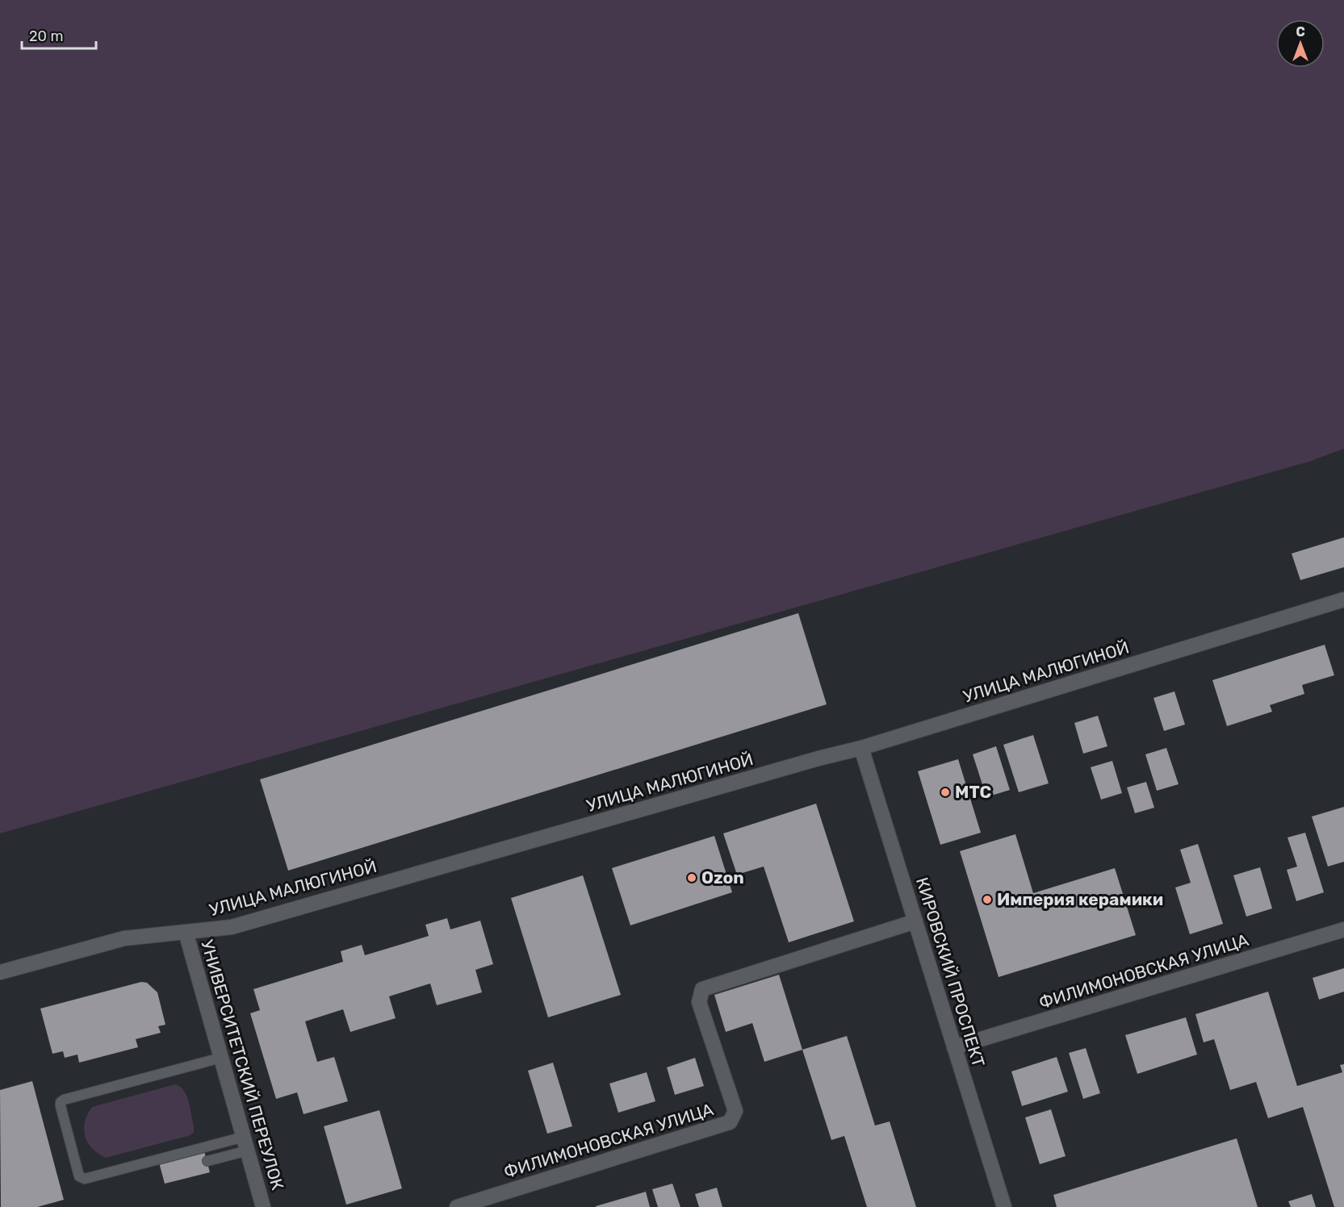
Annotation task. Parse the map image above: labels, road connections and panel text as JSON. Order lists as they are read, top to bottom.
{
  "streets": {
    "street": [
      "УЛИЦА МАЛЮГИНОЙ",
      "ФИЛИМОНОВСКАЯ УЛИЦА",
      "КИРОВСКИЙ ПРОСПЕКТ",
      "УНИВЕРСИТЕТСКИЙ ПЕРЕУЛОК"
    ]
  },
  "crossings": [
    ["УЛИЦА МАЛЮГИНОЙ", "КИРОВСКИЙ ПРОСПЕКТ"],
    ["УЛИЦА МАЛЮГИНОЙ", "УНИВЕРСИТЕТСКИЙ ПЕРЕУЛОК"],
    ["ФИЛИМОНОВСКАЯ УЛИЦА", "КИРОВСКИЙ ПРОСПЕКТ"]
  ],
  "places": ["МТС", "Ozon", "Империя керамики"],
  "scale_bar": "20 m",
  "north": "top"
}
